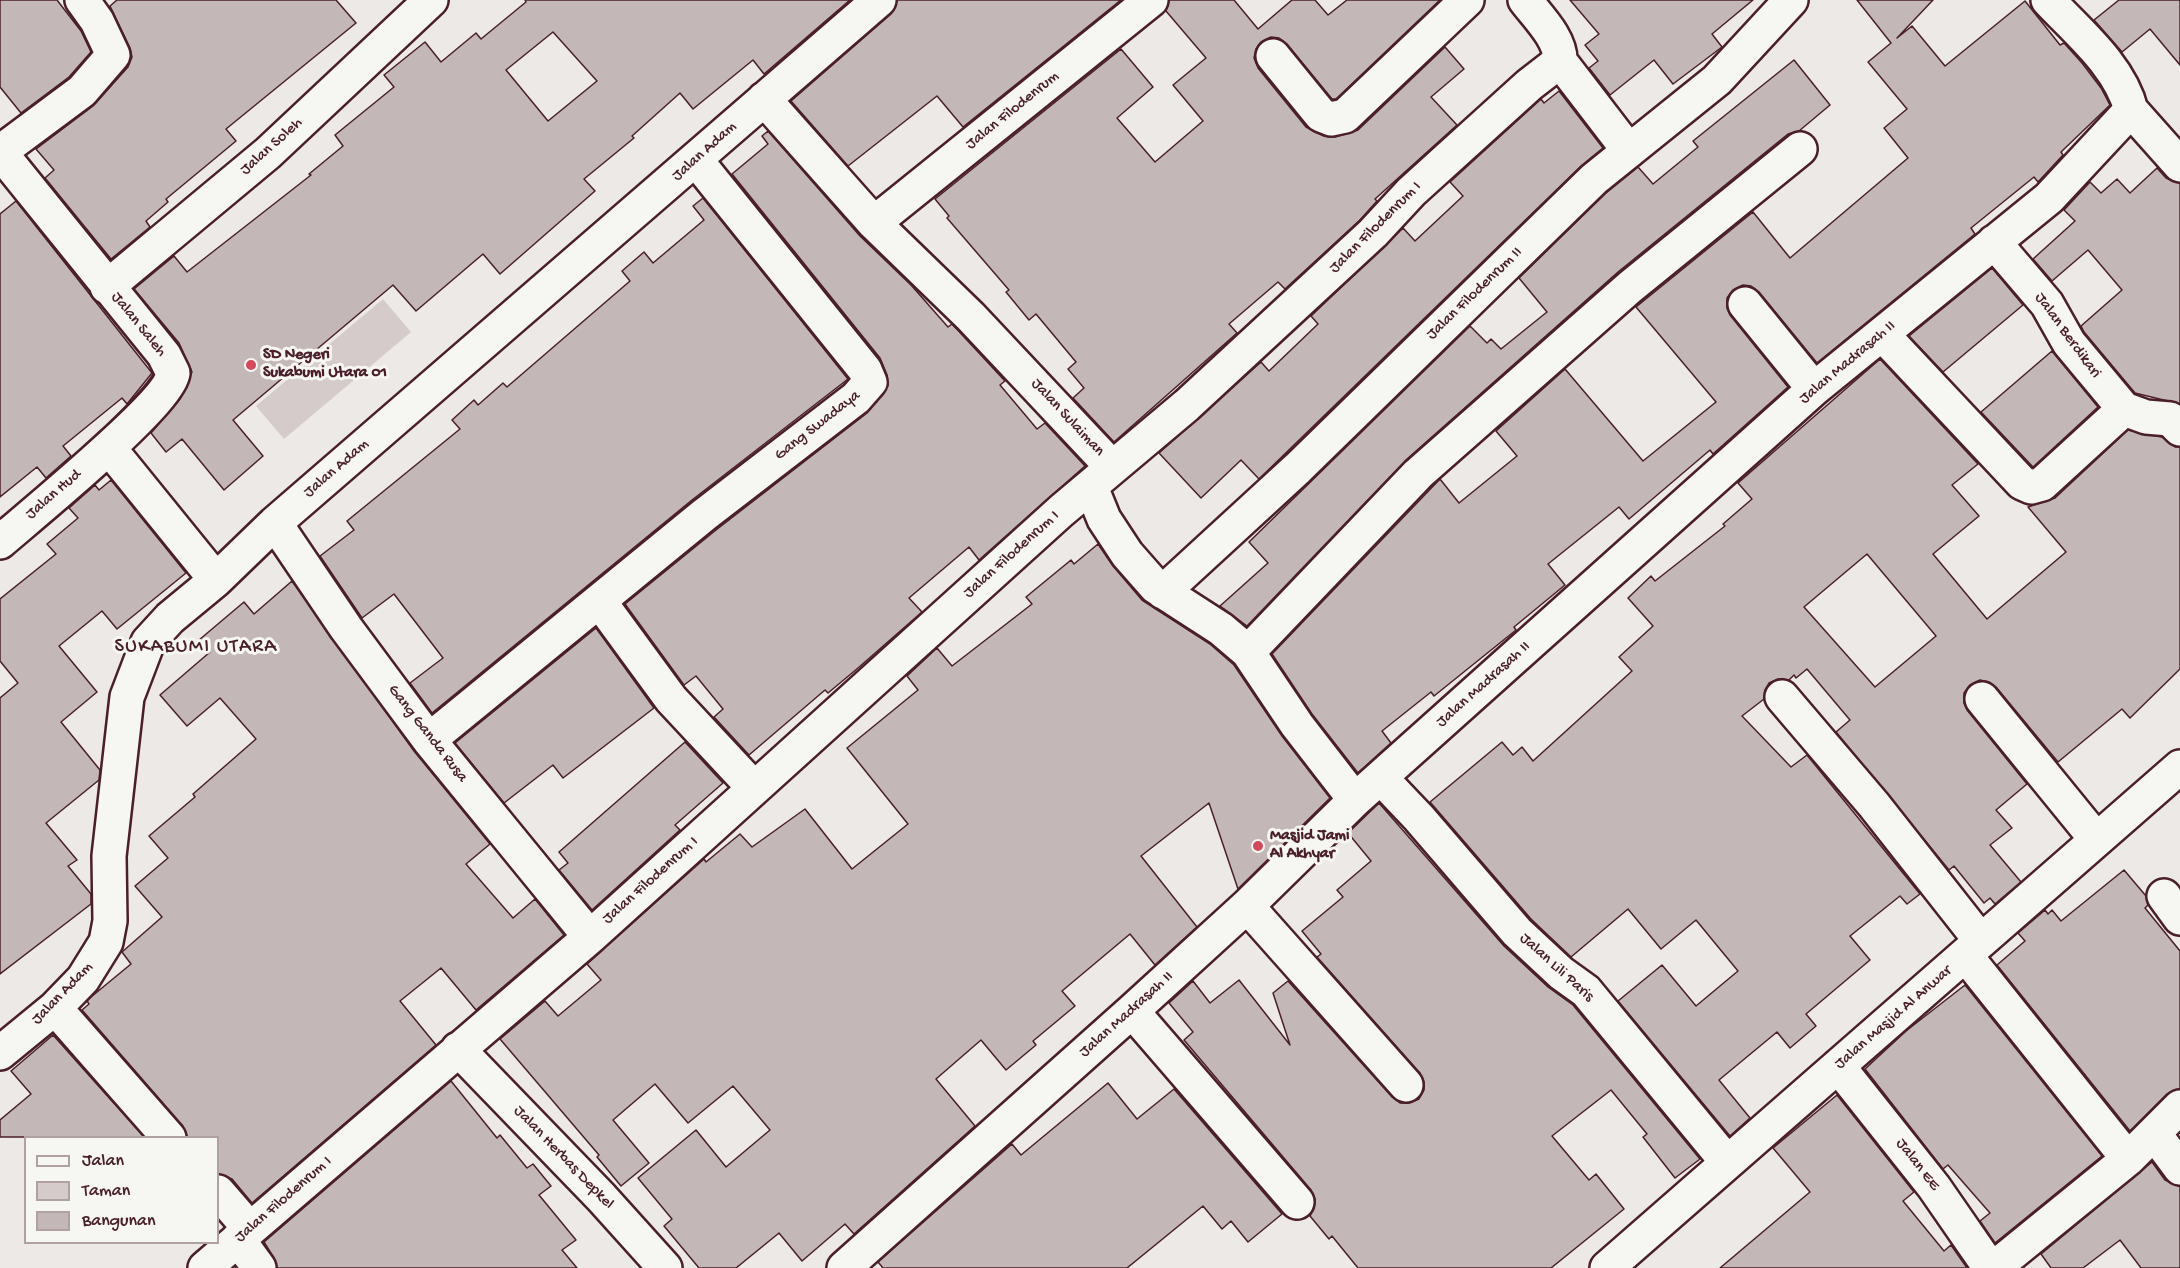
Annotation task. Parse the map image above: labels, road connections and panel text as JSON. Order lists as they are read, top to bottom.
{
  "streets": {
    "street": [
      "Jalan Filodenrum",
      "Jalan Soleh",
      "Jalan Adam",
      "Jalan Filodenrum I",
      "Jalan Filodenrum II",
      "Jalan Saleh",
      "Jalan Berdikari",
      "Jalan Madrasah II",
      "Jalan Sulaiman",
      "Gang Swadaya",
      "Jalan Hud",
      "Gang Ganda Rusa",
      "Jalan Lili Paris",
      "Jalan Masjid Al Anwar",
      "Jalan Herbas Depkel",
      "Jalan EE"
    ]
  },
  "crossings": [
    ["Jalan Filodenrum", "Jalan Sulaiman"],
    ["Jalan Soleh", "Jalan Saleh"],
    ["Jalan Adam", "Jalan Sulaiman"],
    ["Jalan Adam", "Gang Swadaya"],
    ["Jalan Adam", "Gang Ganda Rusa"],
    ["Jalan Filodenrum I", "Jalan Sulaiman"],
    ["Jalan Filodenrum I", "Gang Ganda Rusa"],
    ["Jalan Filodenrum I", "Jalan Herbas Depkel"],
    ["Jalan Filodenrum II", "Jalan Sulaiman"],
    ["Jalan Saleh", "Jalan Hud"],
    ["Jalan Berdikari", "Jalan Madrasah II"],
    ["Jalan Madrasah II", "Jalan Sulaiman"],
    ["Jalan Madrasah II", "Jalan Lili Paris"],
    ["Gang Swadaya", "Gang Ganda Rusa"],
    ["Jalan Lili Paris", "Jalan Masjid Al Anwar"],
    ["Jalan Masjid Al Anwar", "Jalan EE"]
  ],
  "districts": ["SUKABUMI UTARA"],
  "places": ["SD Negeri Sukabumi Utara 01", "Masjid Jami Al Akhyar"],
  "legend": ["Jalan", "Taman", "Bangunan"]
}
